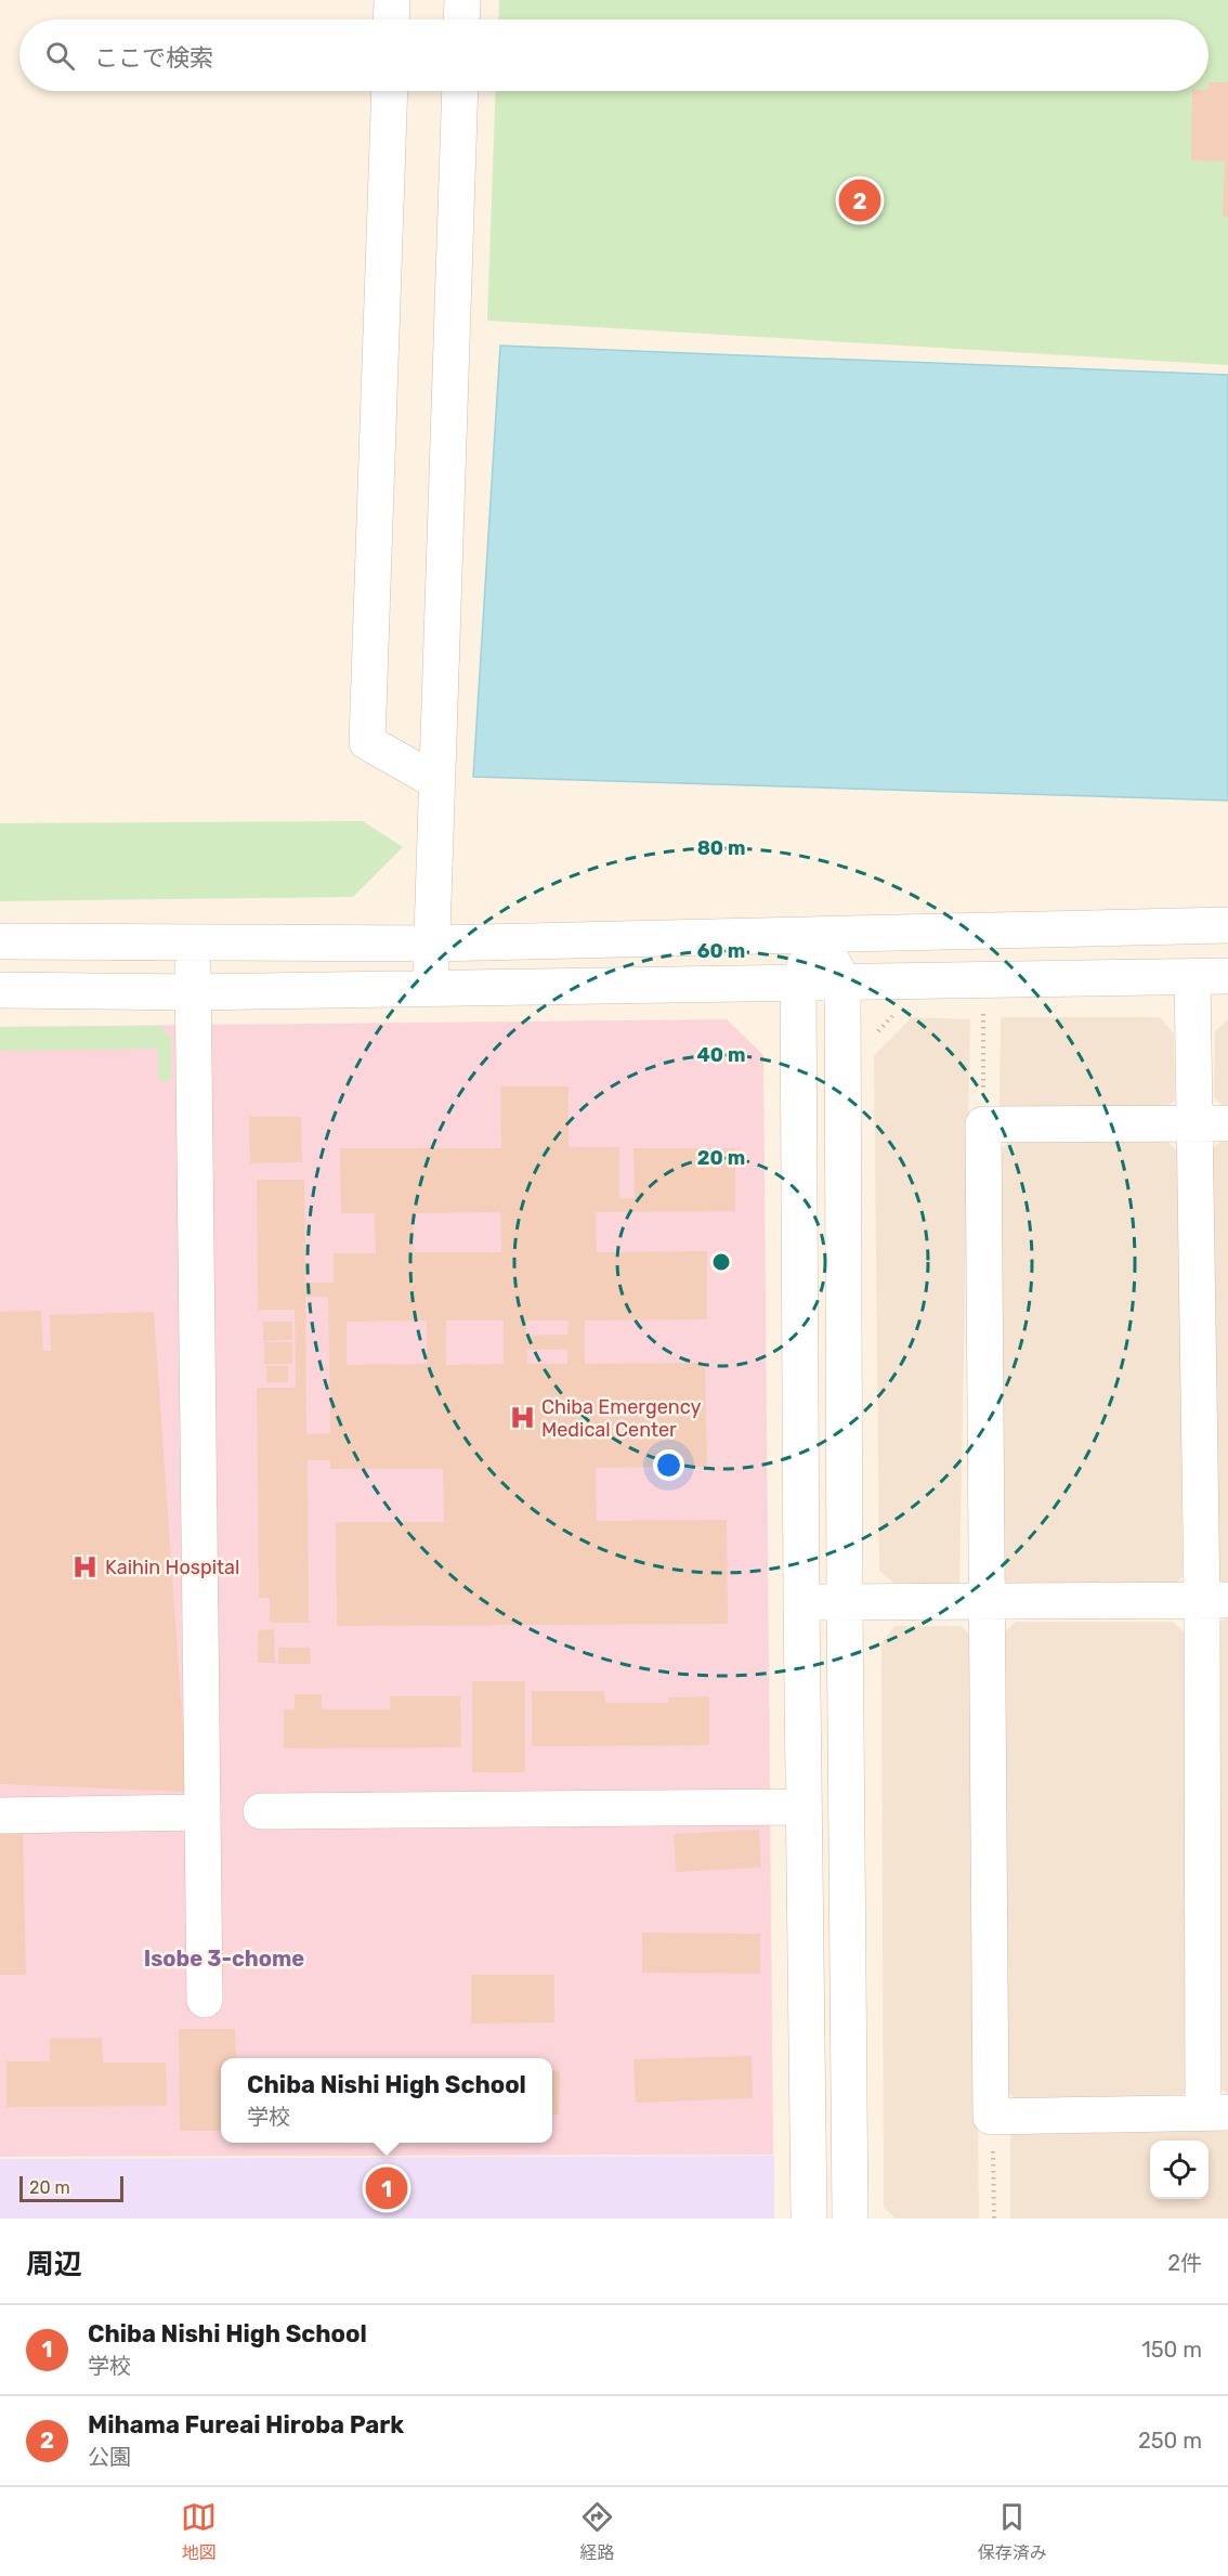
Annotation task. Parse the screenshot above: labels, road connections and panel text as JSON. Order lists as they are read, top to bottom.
{
  "districts": ["Isobe 3-chome"],
  "places": {
    "hospital": ["Chiba Emergency Medical Center", "Kaihin Hospital"]
  },
  "scale_bar": "20 m",
  "page": {
    "search": "ここで検索",
    "pins": ["2", "1"],
    "popup": ["Chiba Nishi High School", "学校"],
    "scale": "20 m",
    "heading": ["周辺", "2件"],
    "list": [
      {
        "mark": "1",
        "name": "Chiba Nishi High School",
        "note": "学校",
        "value": "150 m"
      },
      {
        "mark": "2",
        "name": "Mihama Fureai Hiroba Park",
        "note": "公園",
        "value": "250 m"
      }
    ],
    "nav": ["地図", "経路", "保存済み"]
  },
  "rings": [
    "80 m",
    "60 m",
    "40 m",
    "20 m"
  ]
}
